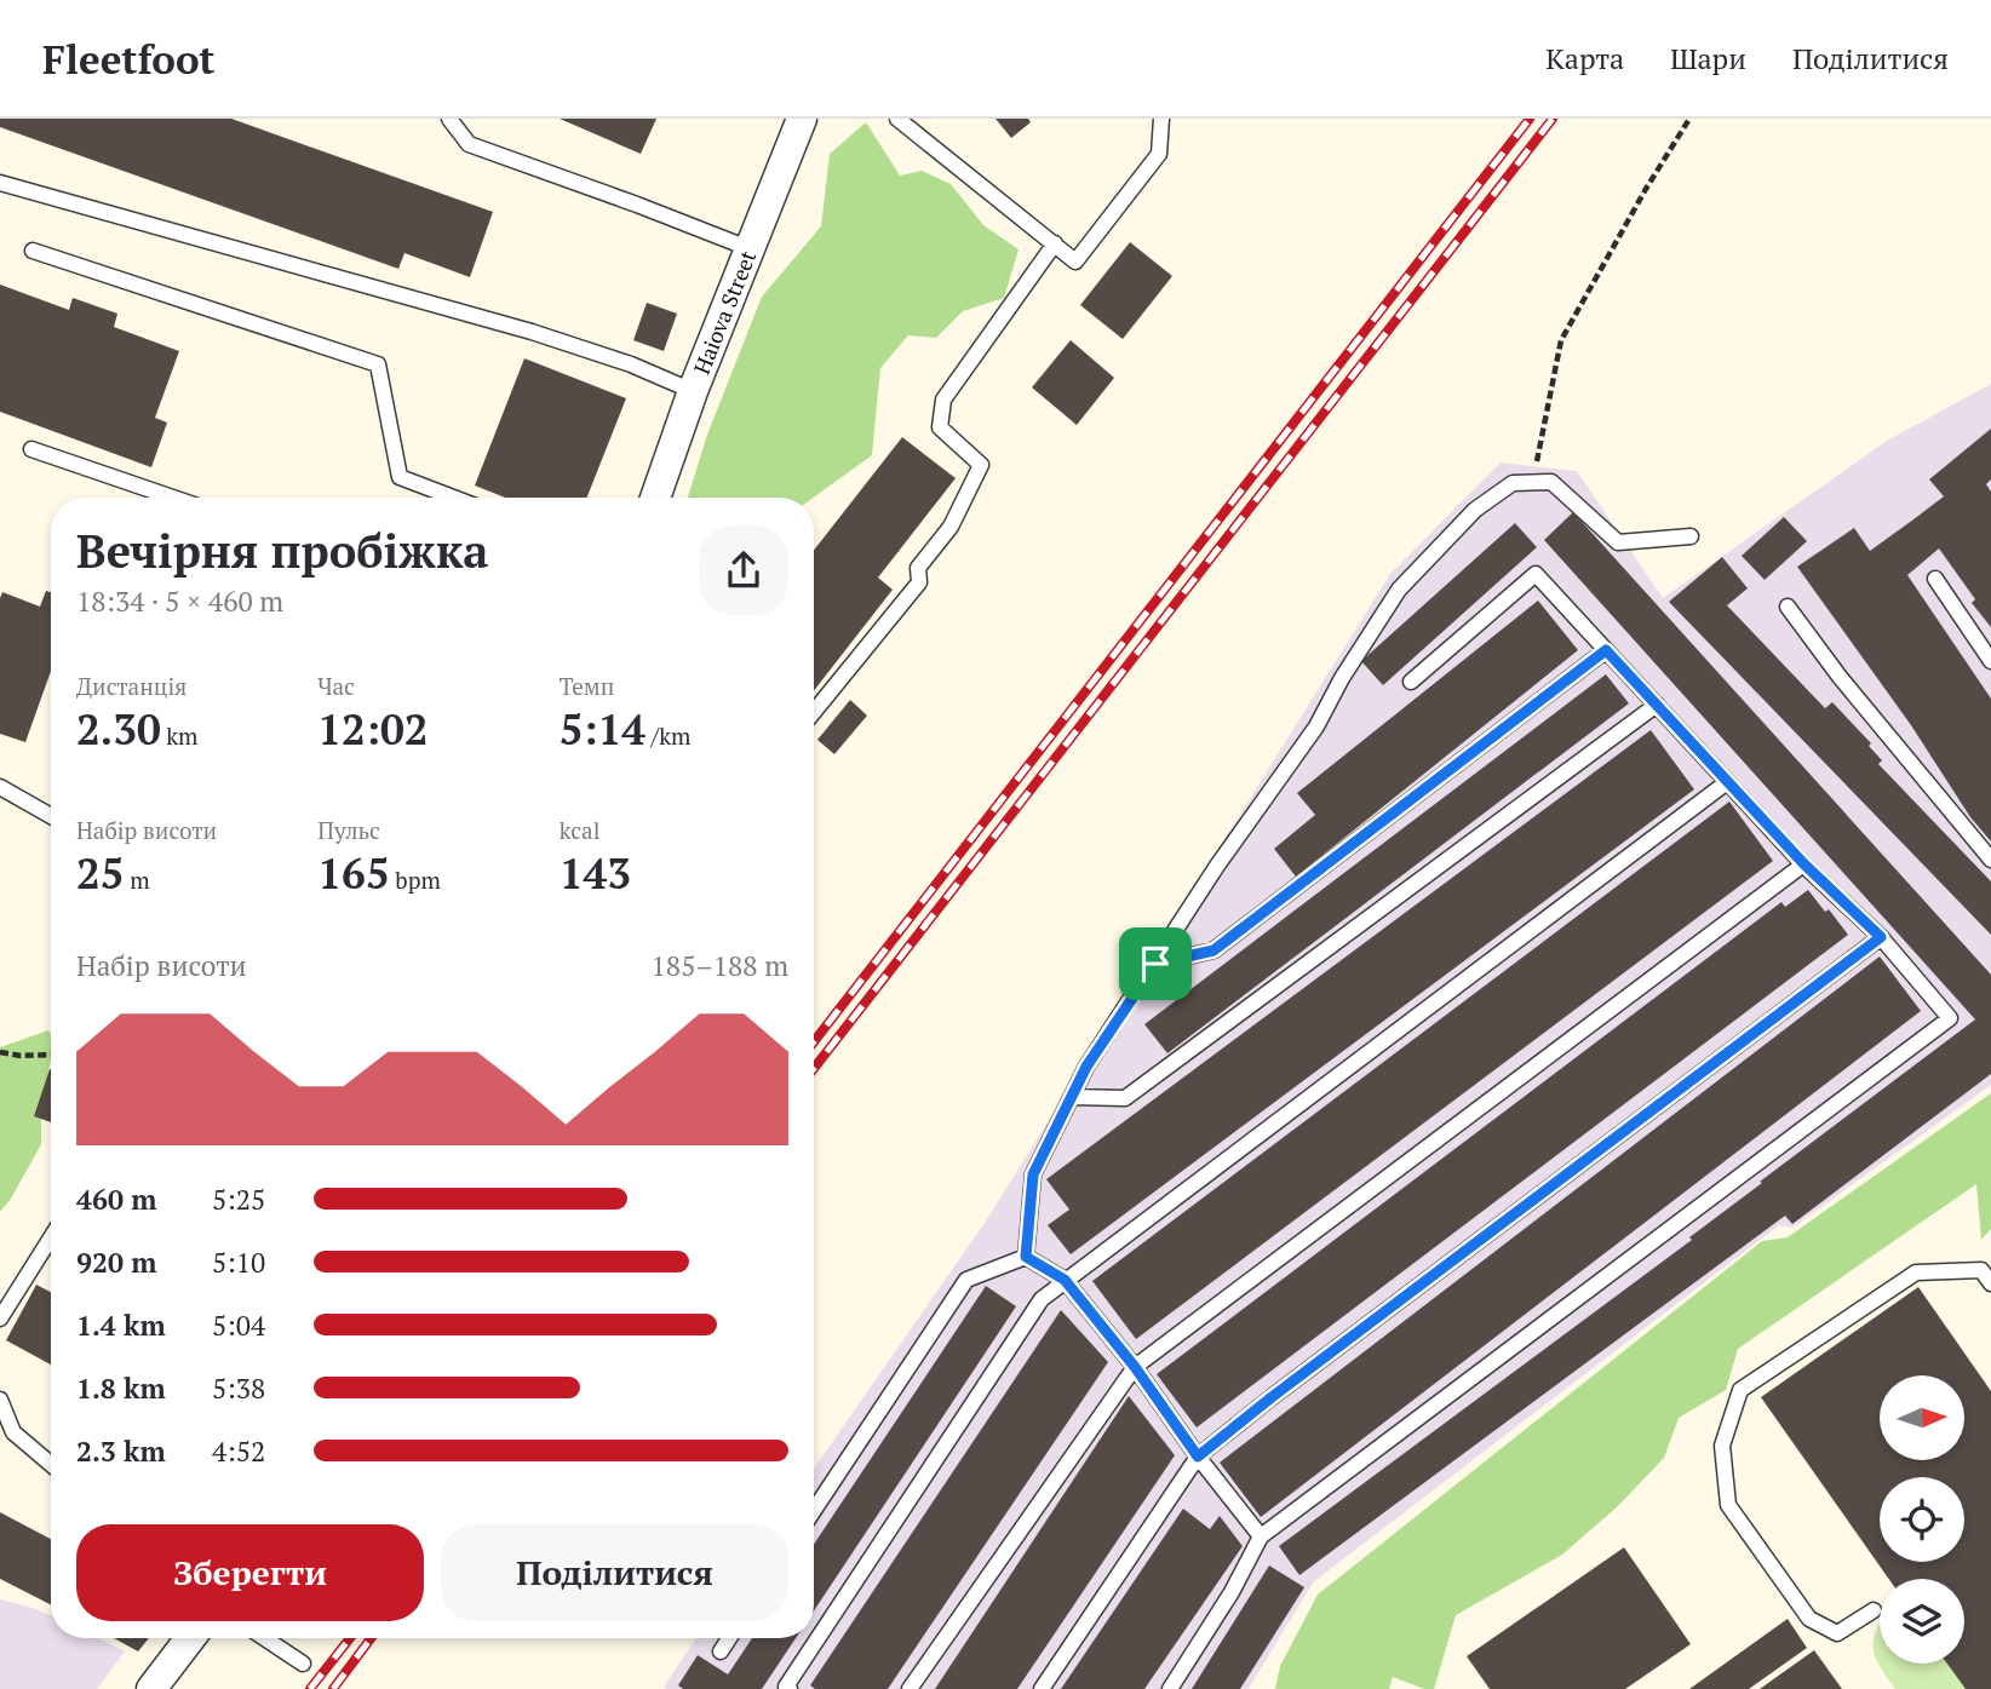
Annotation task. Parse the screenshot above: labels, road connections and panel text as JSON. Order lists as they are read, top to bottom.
{
  "streets": {
    "street": ["Haiova Street"]
  },
  "north": "right",
  "page": {
    "header": "Fleetfoot",
    "nav": ["Карта", "Шари", "Поділитися"],
    "heading": ["Вечірня пробіжка", "18:34 · 5 × 460 m"],
    "stats": [
      ["Дистанція", "2.30 km"],
      ["Час", "12:02"],
      ["Темп", "5:14 /km"],
      ["Набір висоти", "25 m"],
      ["Пульс", "165 bpm"],
      ["kcal", "143"]
    ],
    "chart": ["Набір висоти", "185–188 m"],
    "list": [
      {
        "name": "460 m",
        "note": "5:25"
      },
      {
        "name": "920 m",
        "note": "5:10"
      },
      {
        "name": "1.4 km",
        "note": "5:04"
      },
      {
        "name": "1.8 km",
        "note": "5:38"
      },
      {
        "name": "2.3 km",
        "note": "4:52"
      }
    ],
    "buttons": ["Зберегти", "Поділитися"]
  }
}
